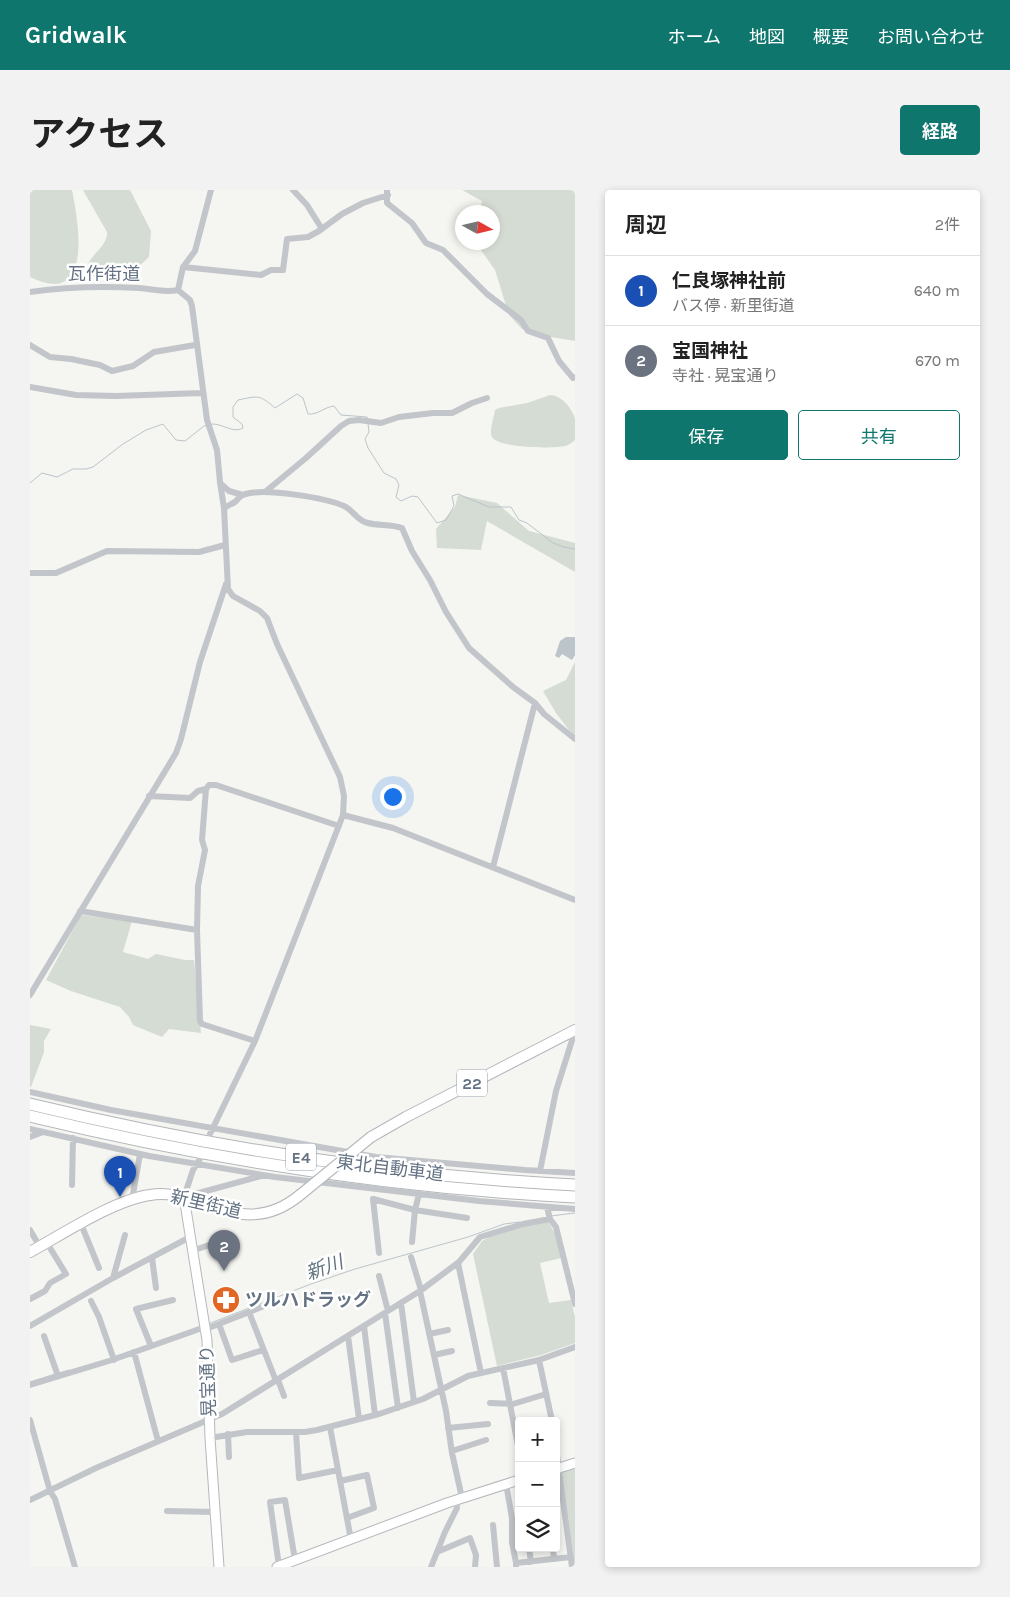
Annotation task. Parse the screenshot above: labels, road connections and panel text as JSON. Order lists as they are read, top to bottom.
{
  "streets": {
    "highway": ["E4", "東北自動車道"],
    "main road": ["22", "新里街道"],
    "street": ["瓦作街道", "晃宝通り"]
  },
  "crossings": [
    ["新里街道", "晃宝通り"]
  ],
  "water": ["新川"],
  "places": {
    "pharmacy": ["ツルハドラッグ"]
  },
  "north": "right",
  "page": {
    "header": "Gridwalk",
    "nav": [
      "ホーム",
      "地図",
      "概要",
      "お問い合わせ"
    ],
    "title": "アクセス",
    "buttons": [
      "経路",
      ["保存", "共有"]
    ],
    "heading": ["周辺", "2件"],
    "list": [
      {
        "mark": "1",
        "name": "仁良塚神社前",
        "note": "バス停 · 新里街道",
        "value": "640 m"
      },
      {
        "mark": "2",
        "name": "宝国神社",
        "note": "寺社 · 晃宝通り",
        "value": "670 m"
      }
    ],
    "pins": ["1", "2"],
    "map_buttons": ["+", "−"]
  }
}
